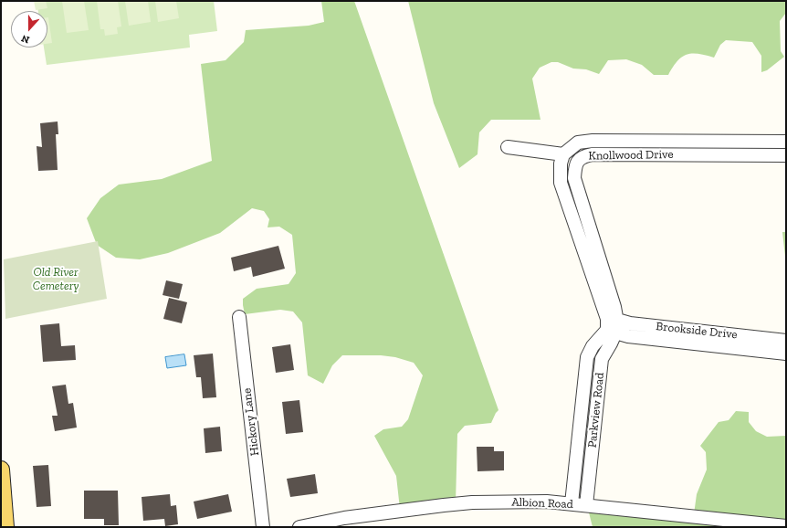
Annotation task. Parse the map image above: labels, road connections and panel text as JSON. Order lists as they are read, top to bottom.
{
  "streets": {
    "street": [
      "Knollwood Drive",
      "Brookside Drive",
      "Parkview Road",
      "Hickory Lane",
      "Albion Road"
    ]
  },
  "crossings": [
    ["Knollwood Drive", "Brookside Drive"],
    ["Knollwood Drive", "Parkview Road"],
    ["Brookside Drive", "Parkview Road"],
    ["Parkview Road", "Albion Road"]
  ],
  "parks": ["Old River Cemetery"],
  "north": "bottom"
}
